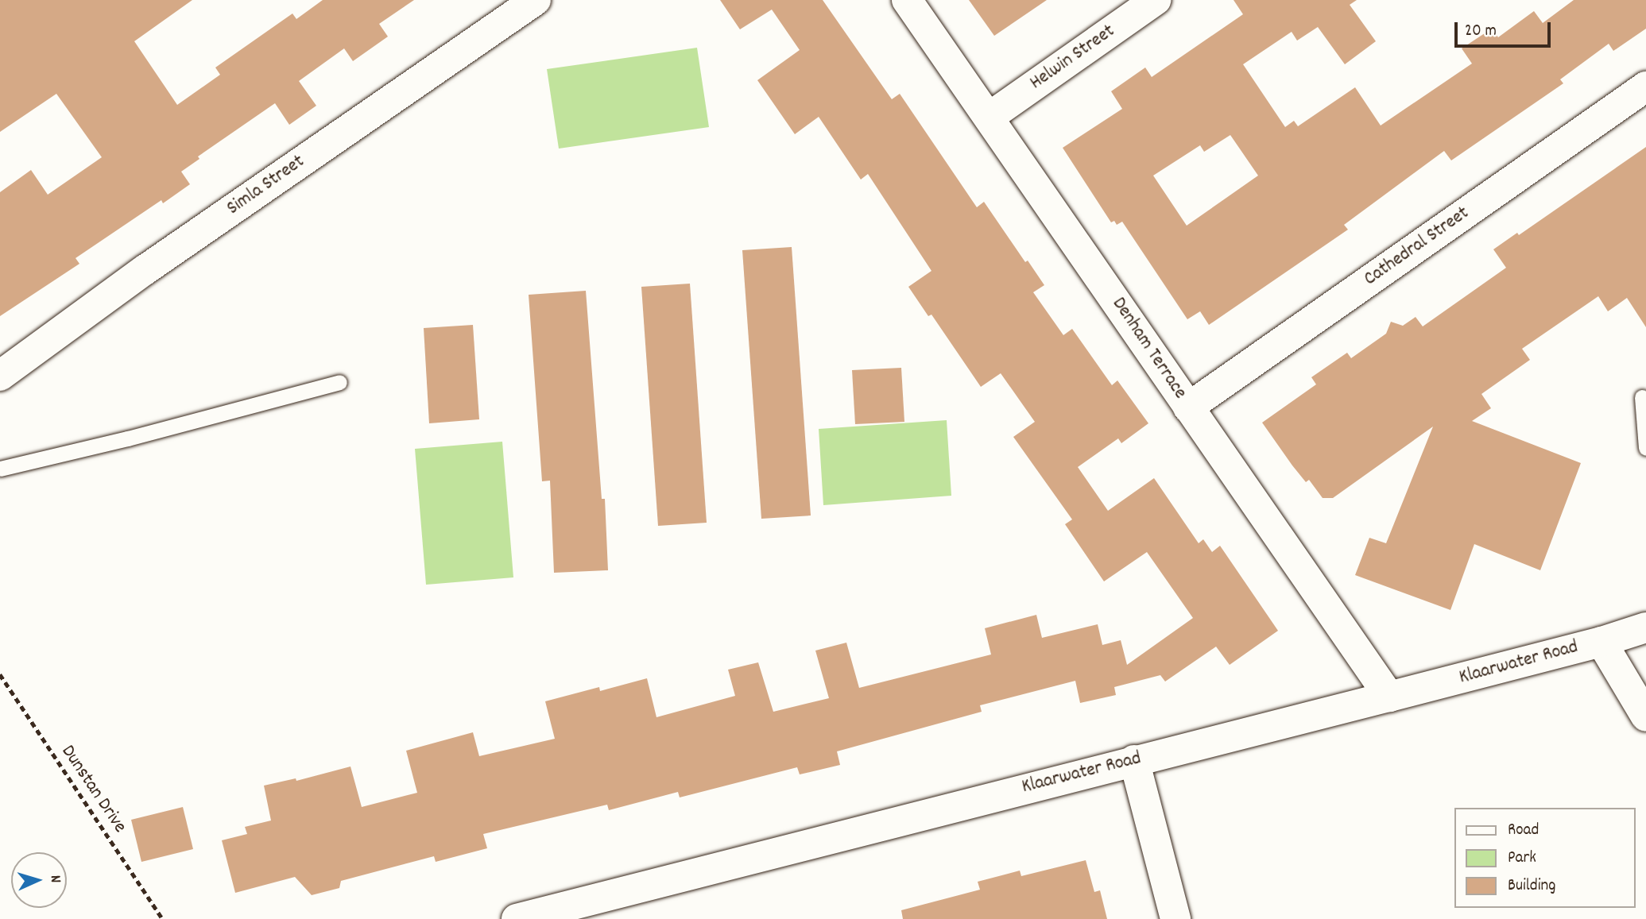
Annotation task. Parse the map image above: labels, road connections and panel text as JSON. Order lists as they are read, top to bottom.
{
  "streets": {
    "street": [
      "Helwin Street",
      "Simla Street",
      "Cathedral Street",
      "Denham Terrace",
      "Klaarwater Road"
    ],
    "path": ["Dunstan Drive"]
  },
  "crossings": [
    ["Helwin Street", "Denham Terrace"],
    ["Cathedral Street", "Denham Terrace"],
    ["Denham Terrace", "Klaarwater Road"]
  ],
  "legend": ["Road", "Park", "Building"],
  "scale_bar": "20 m",
  "north": "right"
}
